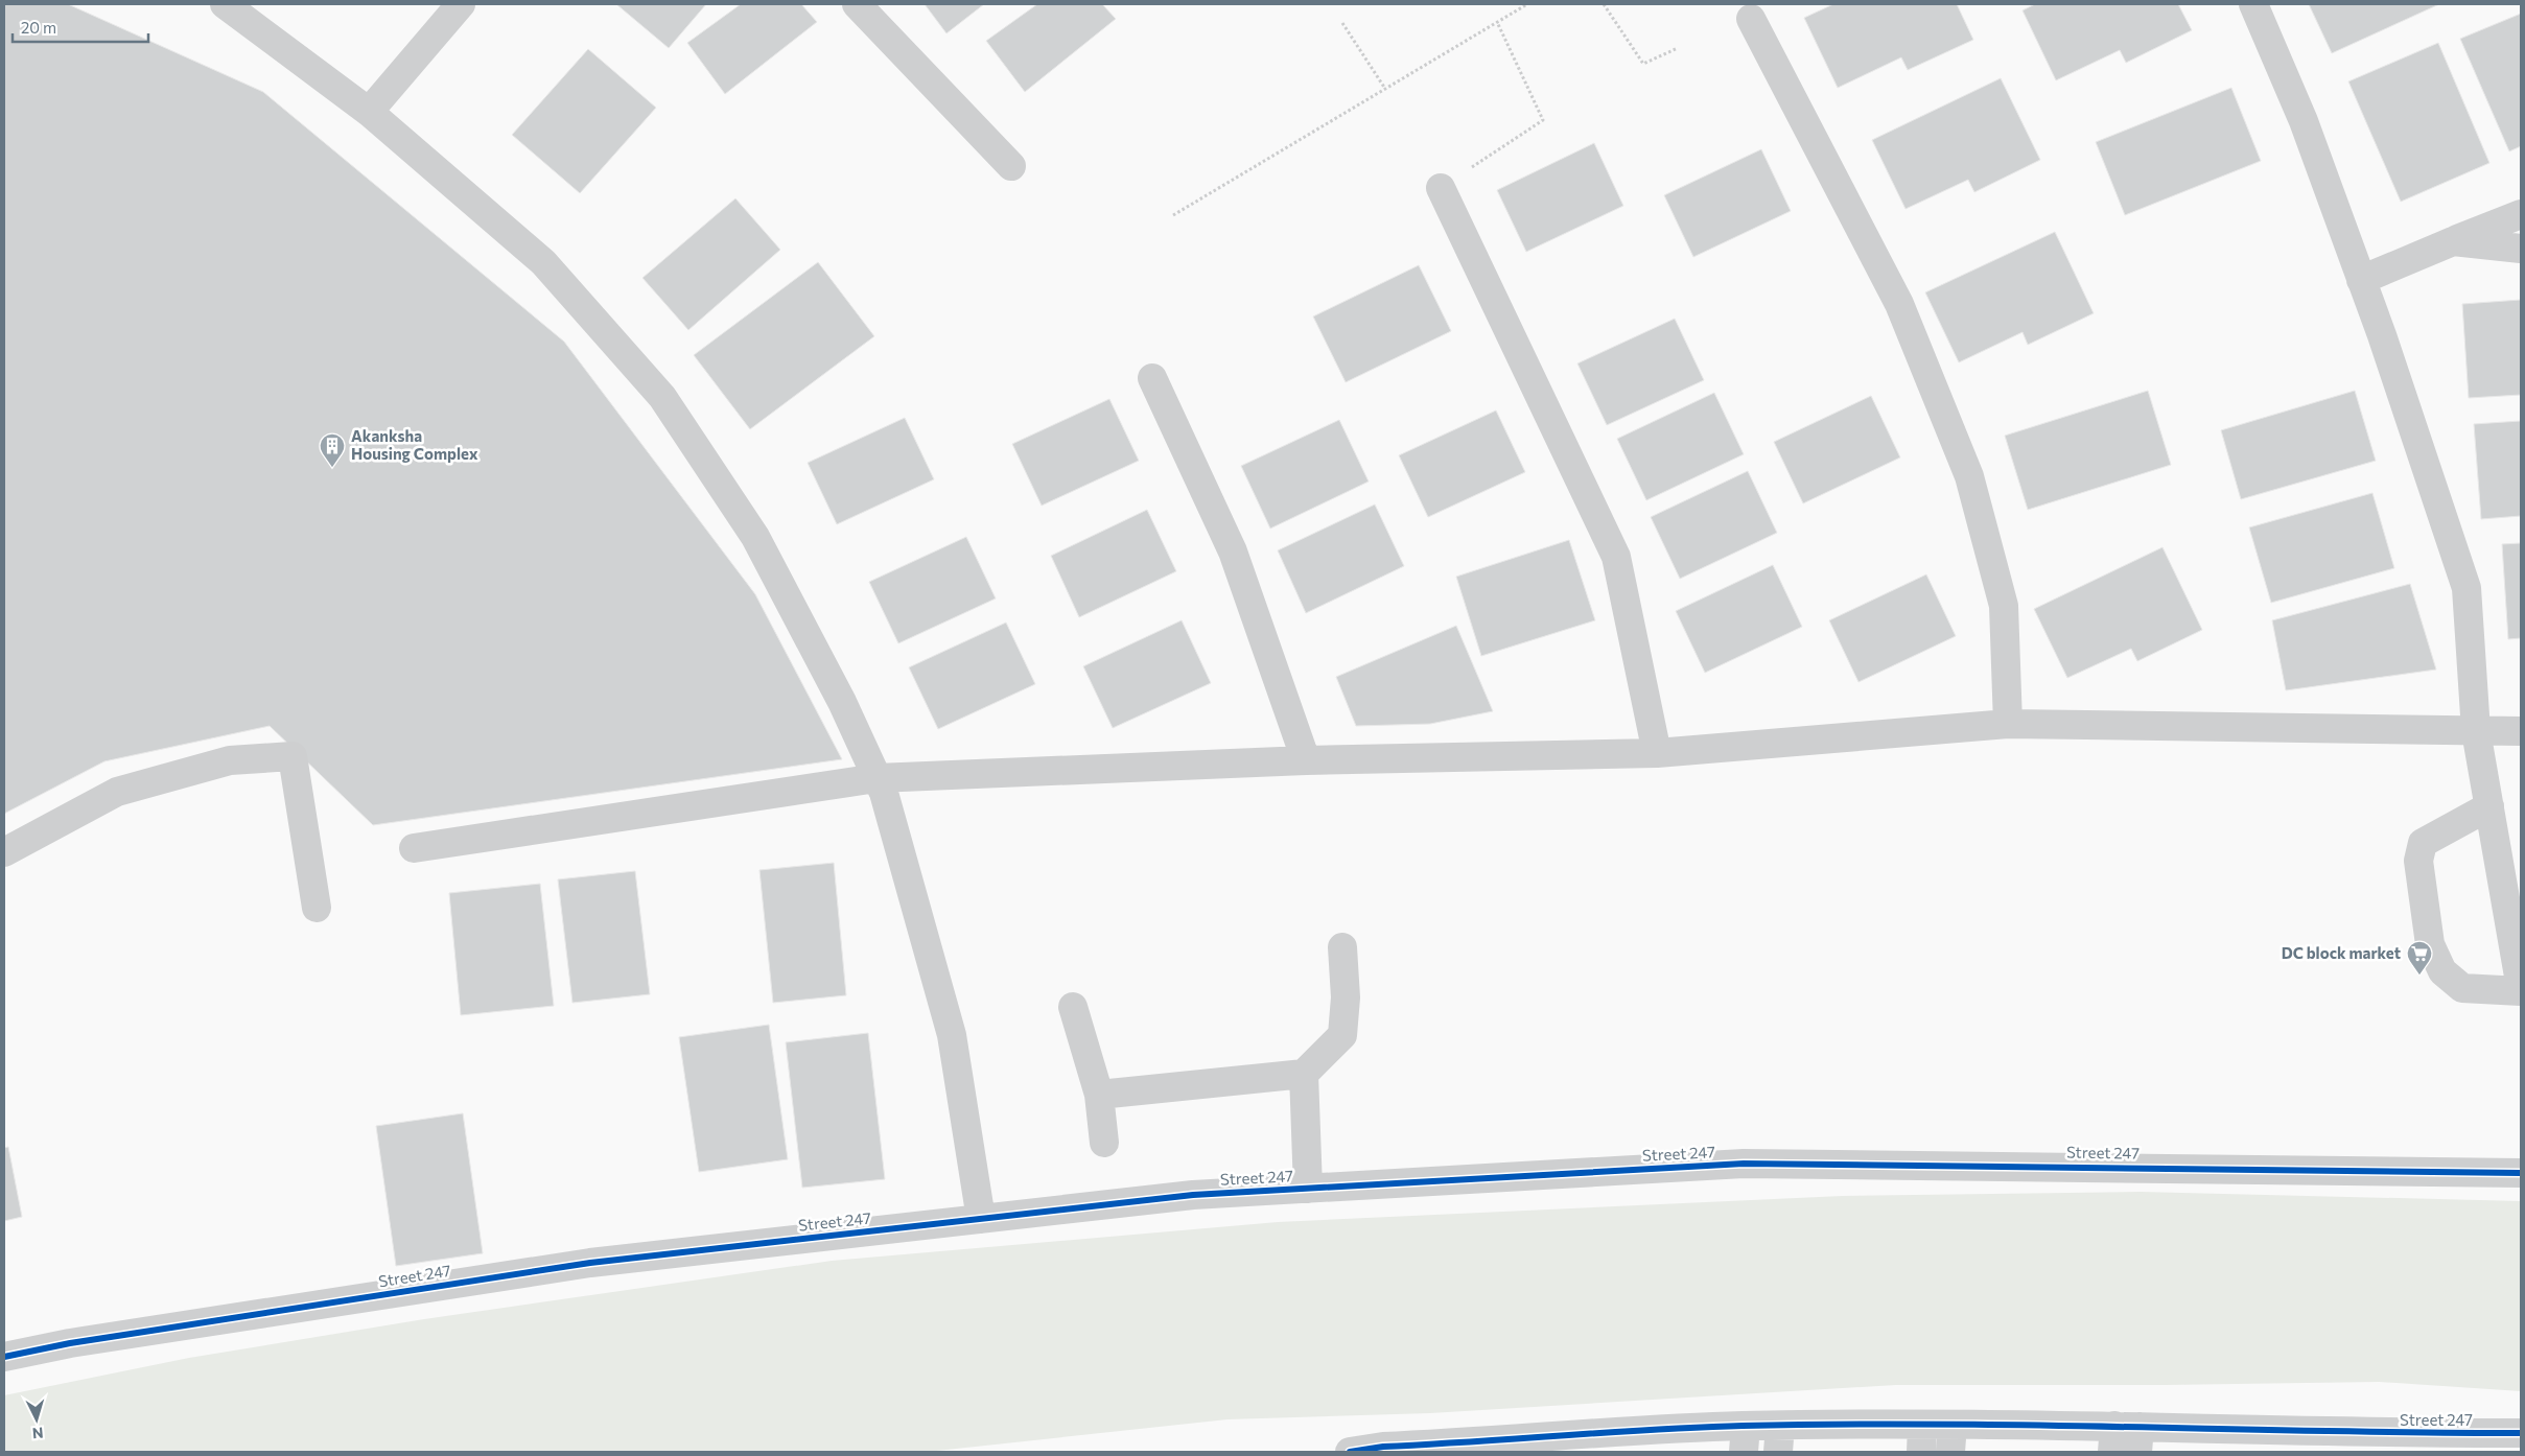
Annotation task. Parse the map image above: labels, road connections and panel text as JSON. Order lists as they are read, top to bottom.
{
  "streets": {
    "street": ["Street 247"]
  },
  "places": {
    "building": ["Akanksha Housing Complex"],
    "supermarket": ["DC block market"]
  },
  "scale_bar": "20 m",
  "north": "bottom"
}
